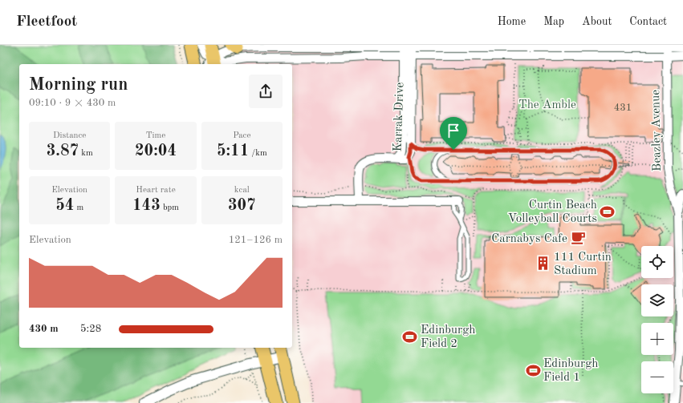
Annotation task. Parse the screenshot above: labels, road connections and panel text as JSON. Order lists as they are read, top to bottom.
{
  "streets": {
    "street": ["Karrak Drive", "Beazley Avenue"]
  },
  "parks": ["The Amble"],
  "places": {
    "sports": ["Curtin Beach Volleyball Courts", "Edinburgh Field 2", "Edinburgh Field 1"],
    "cafe": ["Carnabys Cafe"],
    "building": ["111 Curtin Stadium"]
  },
  "house_numbers": ["431"],
  "page": {
    "header": "Fleetfoot",
    "nav": [
      "Home",
      "Map",
      "About",
      "Contact"
    ],
    "heading": ["Morning run", "09:10 · 9 × 430 m"],
    "stats": [
      ["Distance", "3.87 km"],
      ["Time", "20:04"],
      ["Pace", "5:11 /km"],
      ["Elevation", "54 m"],
      ["Heart rate", "143 bpm"],
      ["kcal", "307"]
    ],
    "chart": ["Elevation", "121–126 m"],
    "map_buttons": ["+", "−"],
    "list": [
      {
        "name": "430 m",
        "note": "5:28"
      }
    ]
  }
}
